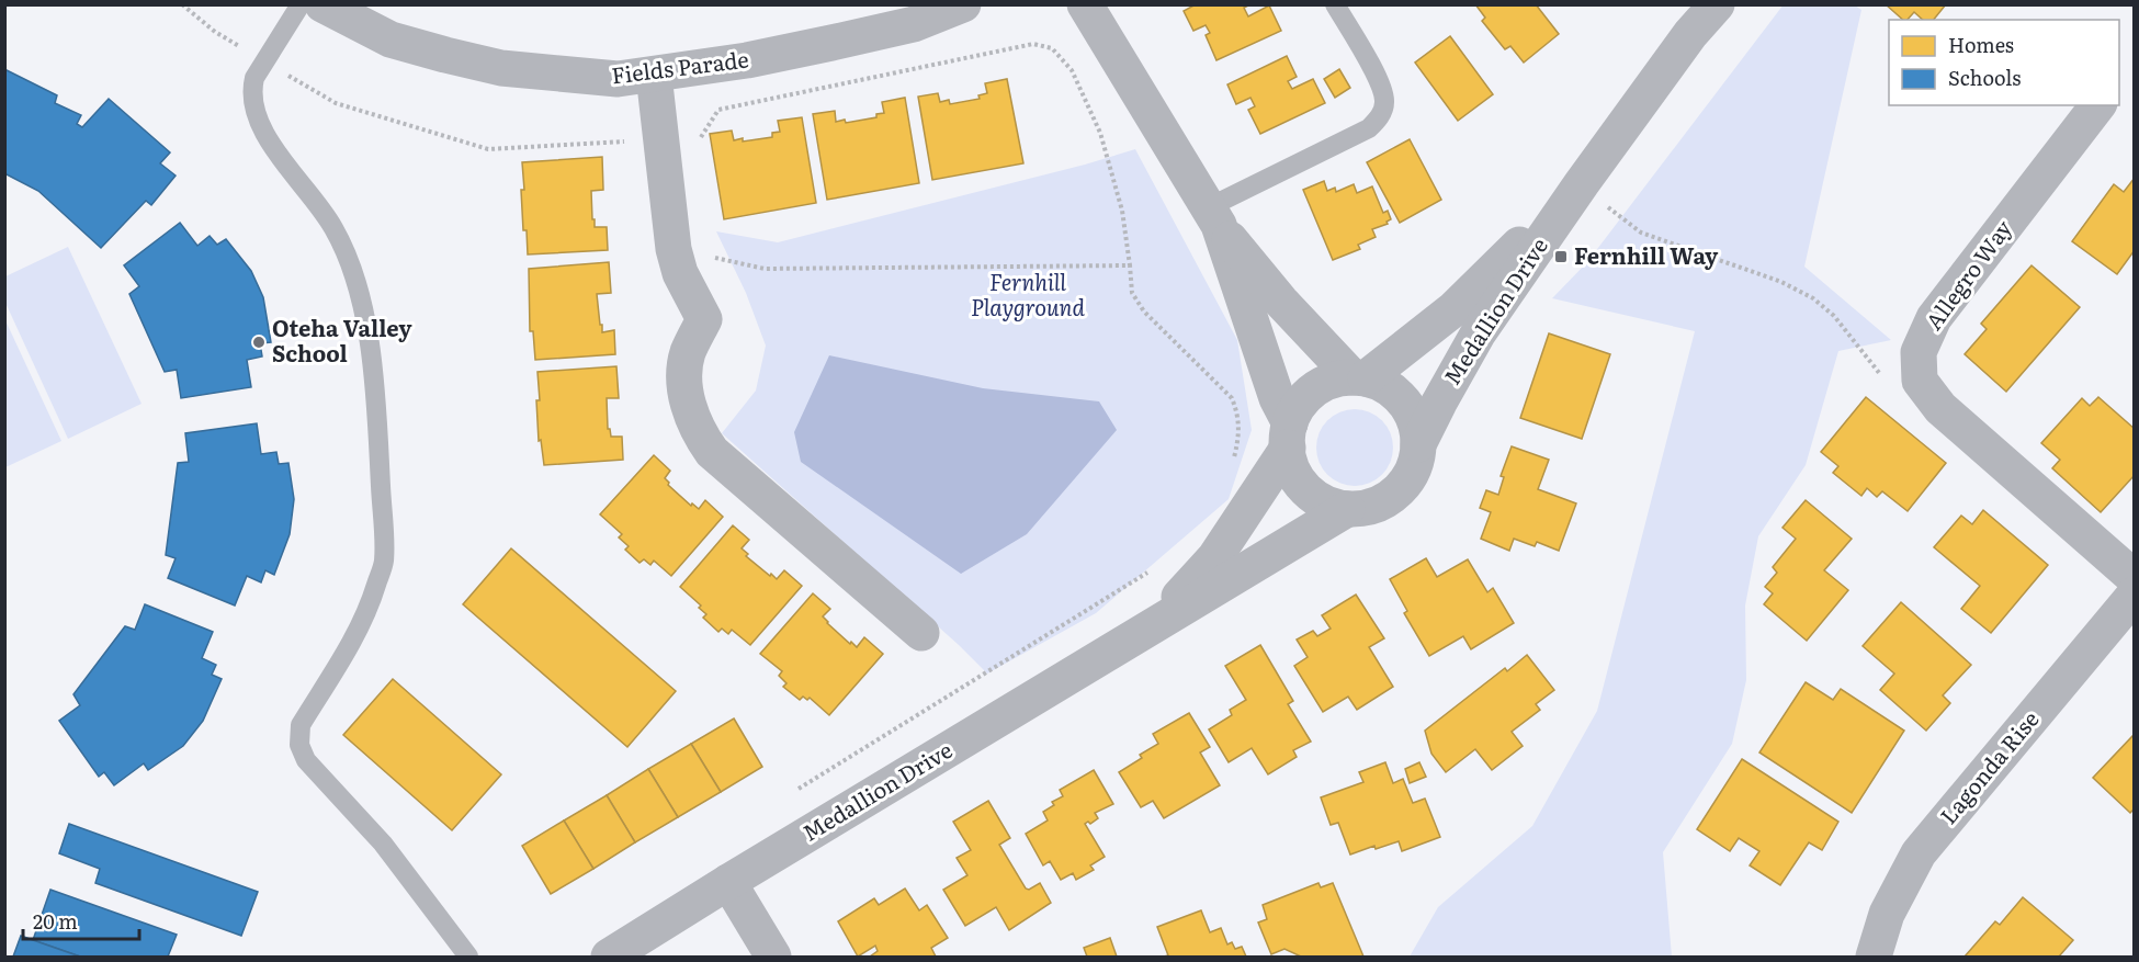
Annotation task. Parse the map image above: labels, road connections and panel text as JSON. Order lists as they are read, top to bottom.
{
  "streets": {
    "street": [
      "Fields Parade",
      "Allegro Way",
      "Medallion Drive",
      "Lagonda Rise"
    ]
  },
  "parks": ["Fernhill Playground"],
  "places": {
    "transit": ["Fernhill Way"],
    "other": ["Oteha Valley School"]
  },
  "legend": ["Homes", "Schools"],
  "scale_bar": "20 m"
}
